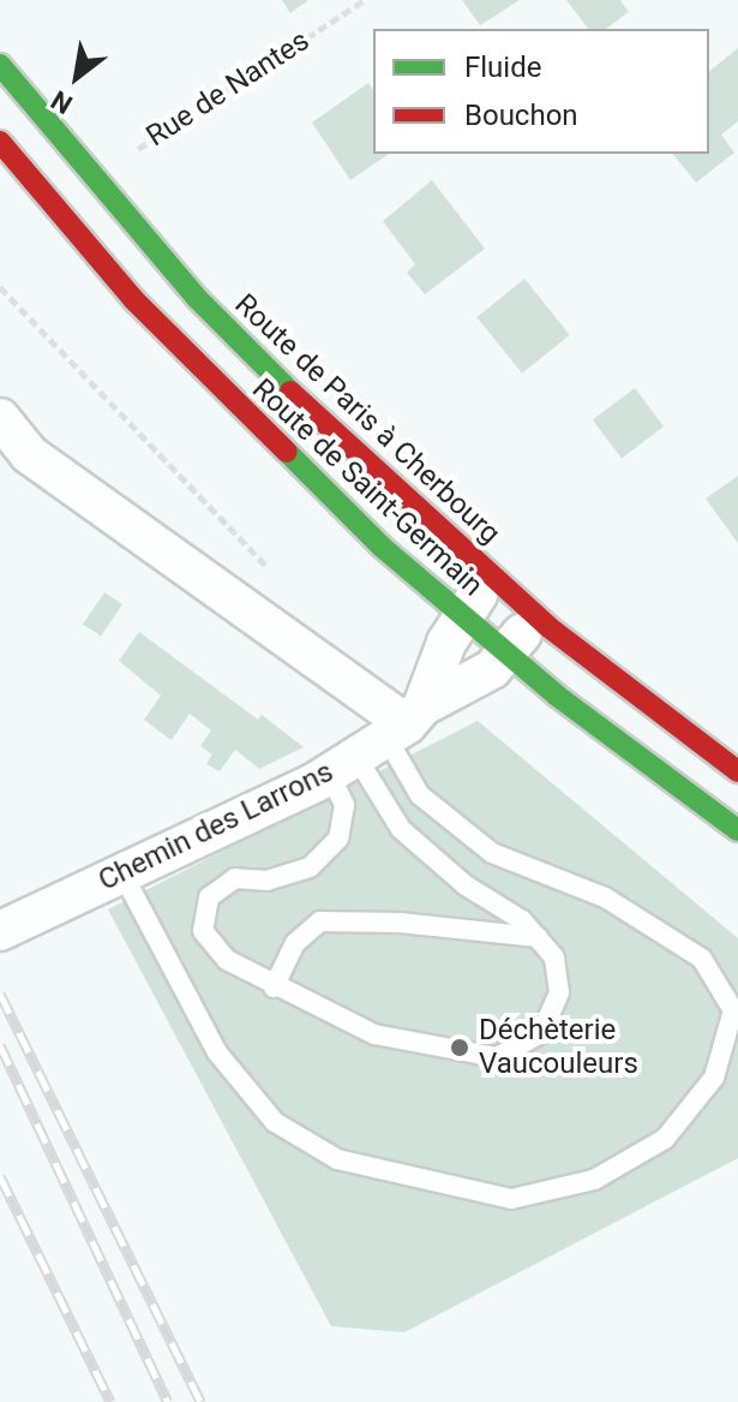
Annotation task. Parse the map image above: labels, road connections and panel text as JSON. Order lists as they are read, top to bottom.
{
  "streets": {
    "main road": ["Route de Paris à Cherbourg", "Route de Saint-Germain"],
    "street": ["Chemin des Larrons"],
    "path": ["Rue de Nantes"]
  },
  "crossings": [
    ["Rue de Nantes", "Route de Paris à Cherbourg"],
    ["Route de Paris à Cherbourg", "Chemin des Larrons"],
    ["Route de Saint-Germain", "Chemin des Larrons"]
  ],
  "places": ["Déchèterie Vaucouleurs"],
  "legend": ["Fluide", "Bouchon"],
  "north": "bottom left"
}
